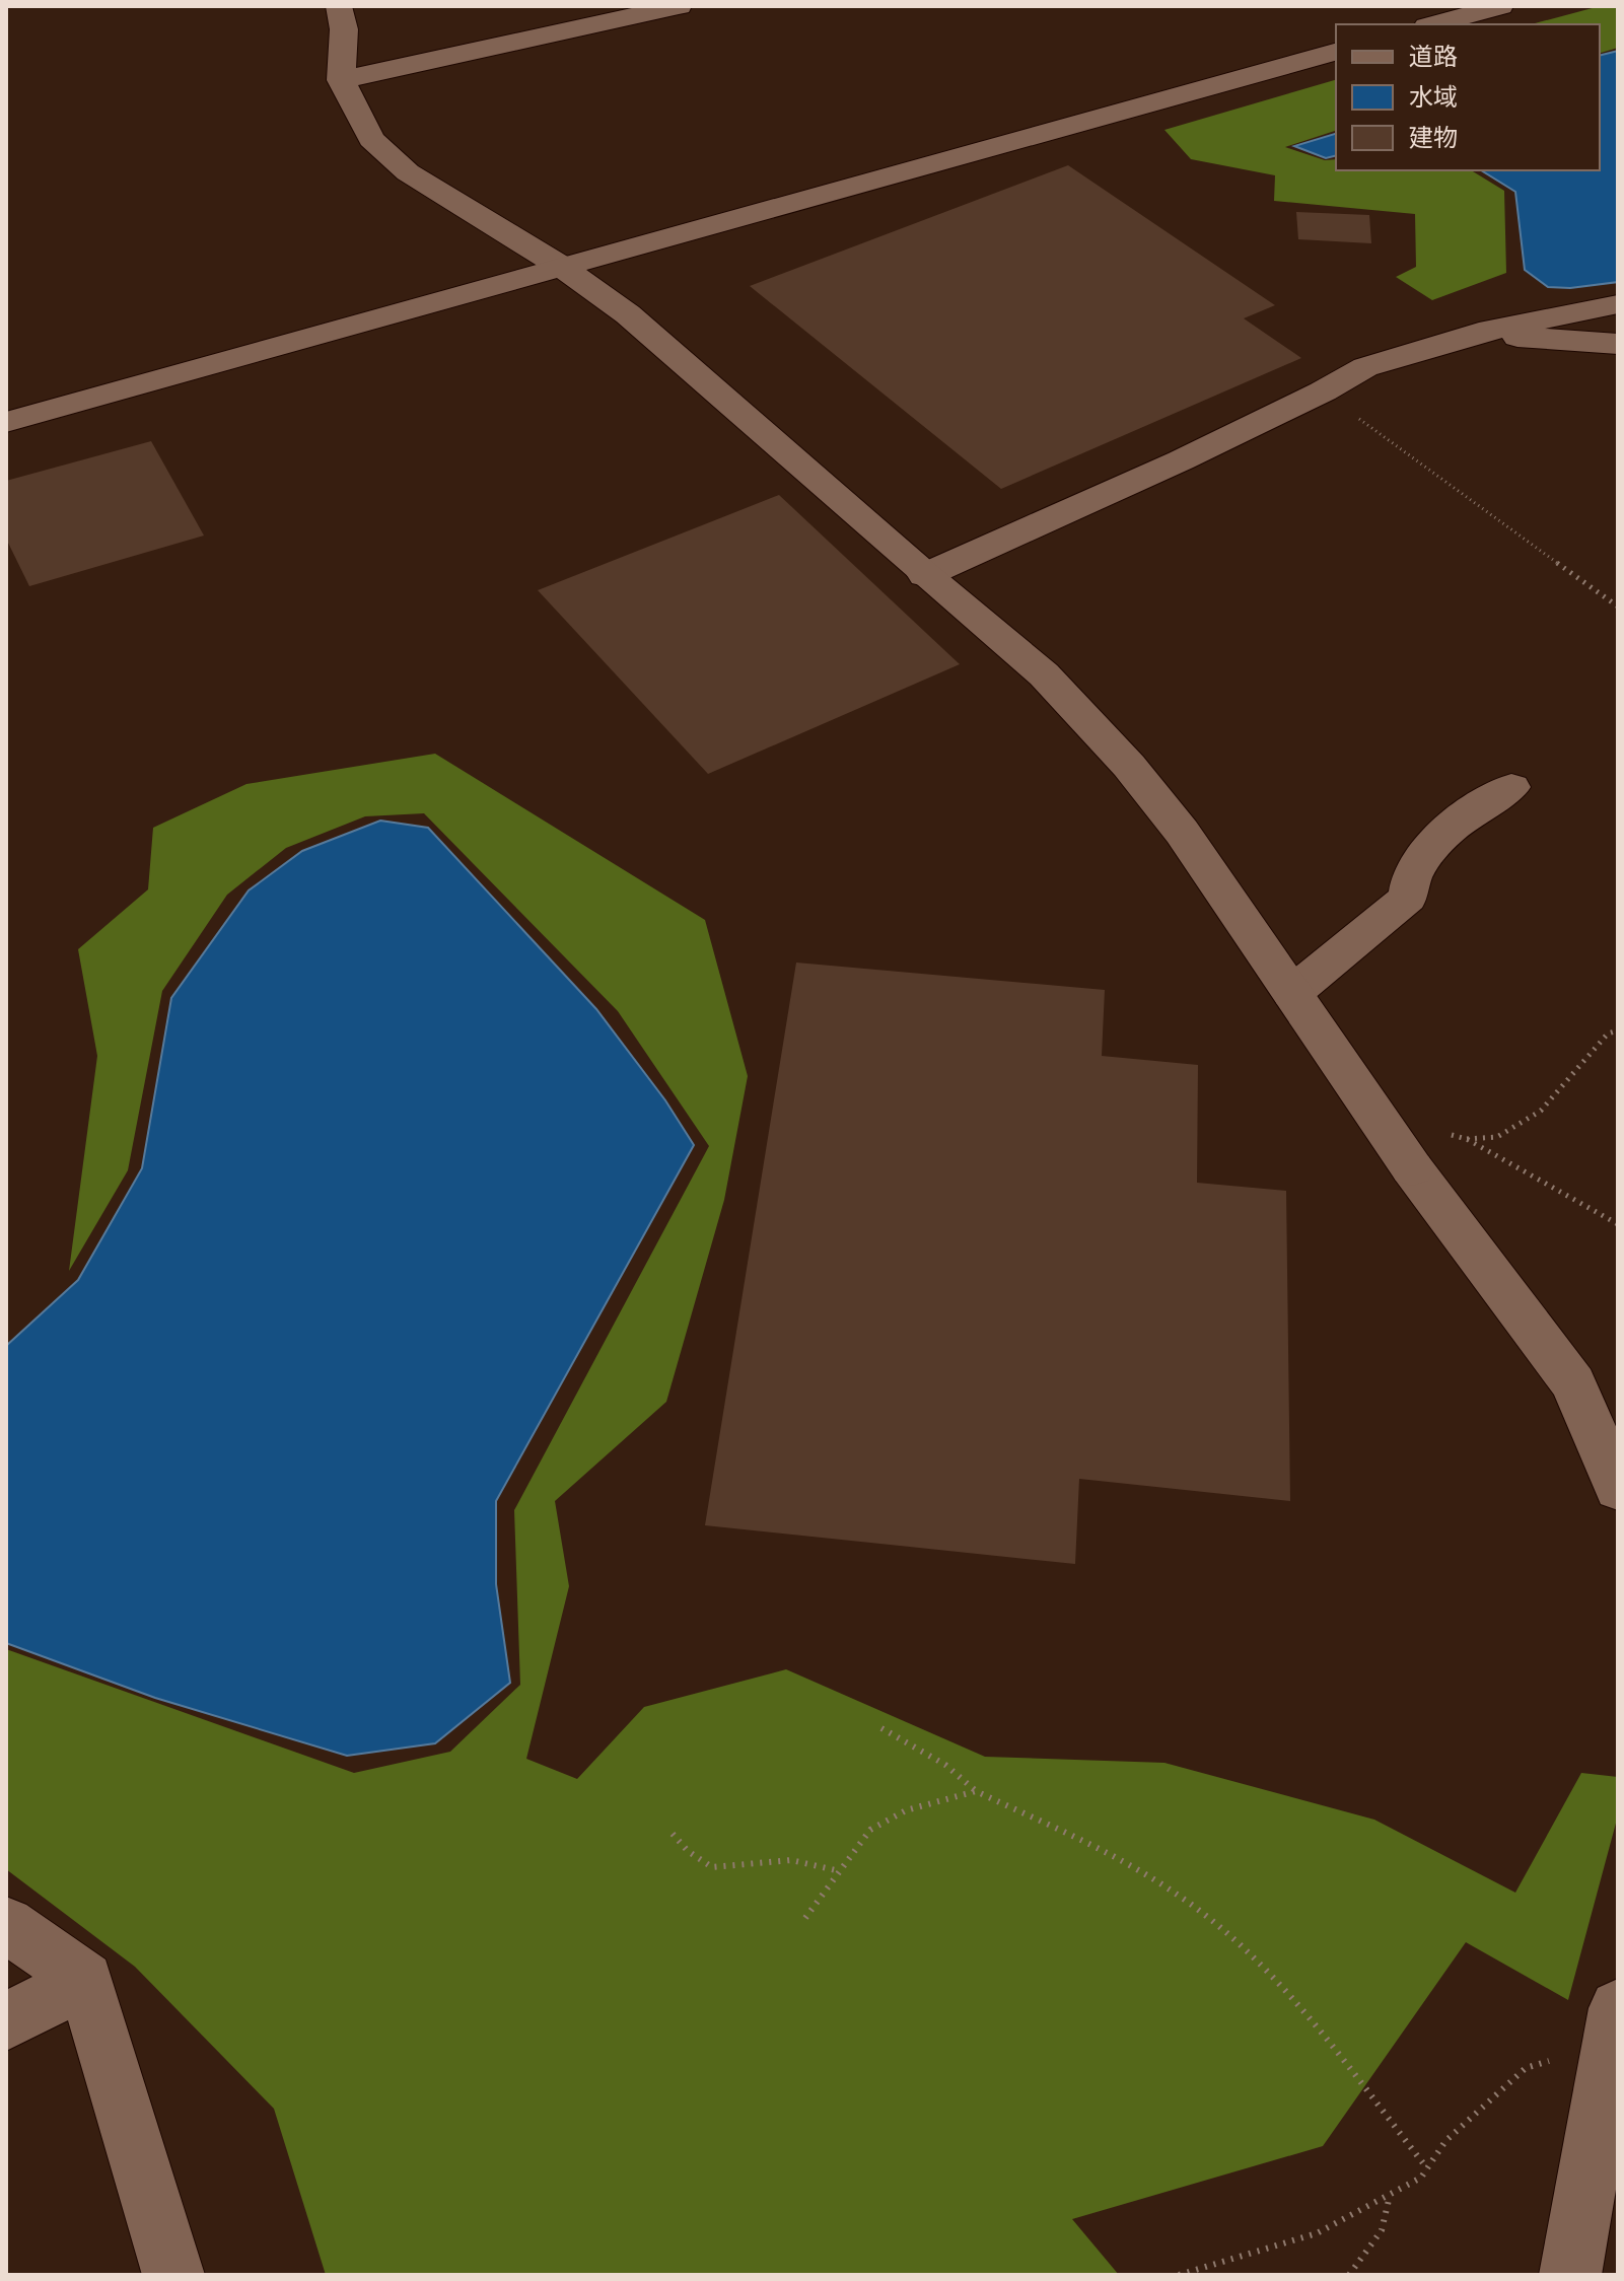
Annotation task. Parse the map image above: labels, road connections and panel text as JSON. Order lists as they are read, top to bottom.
{
  "legend": ["道路", "水域", "建物"]
}
